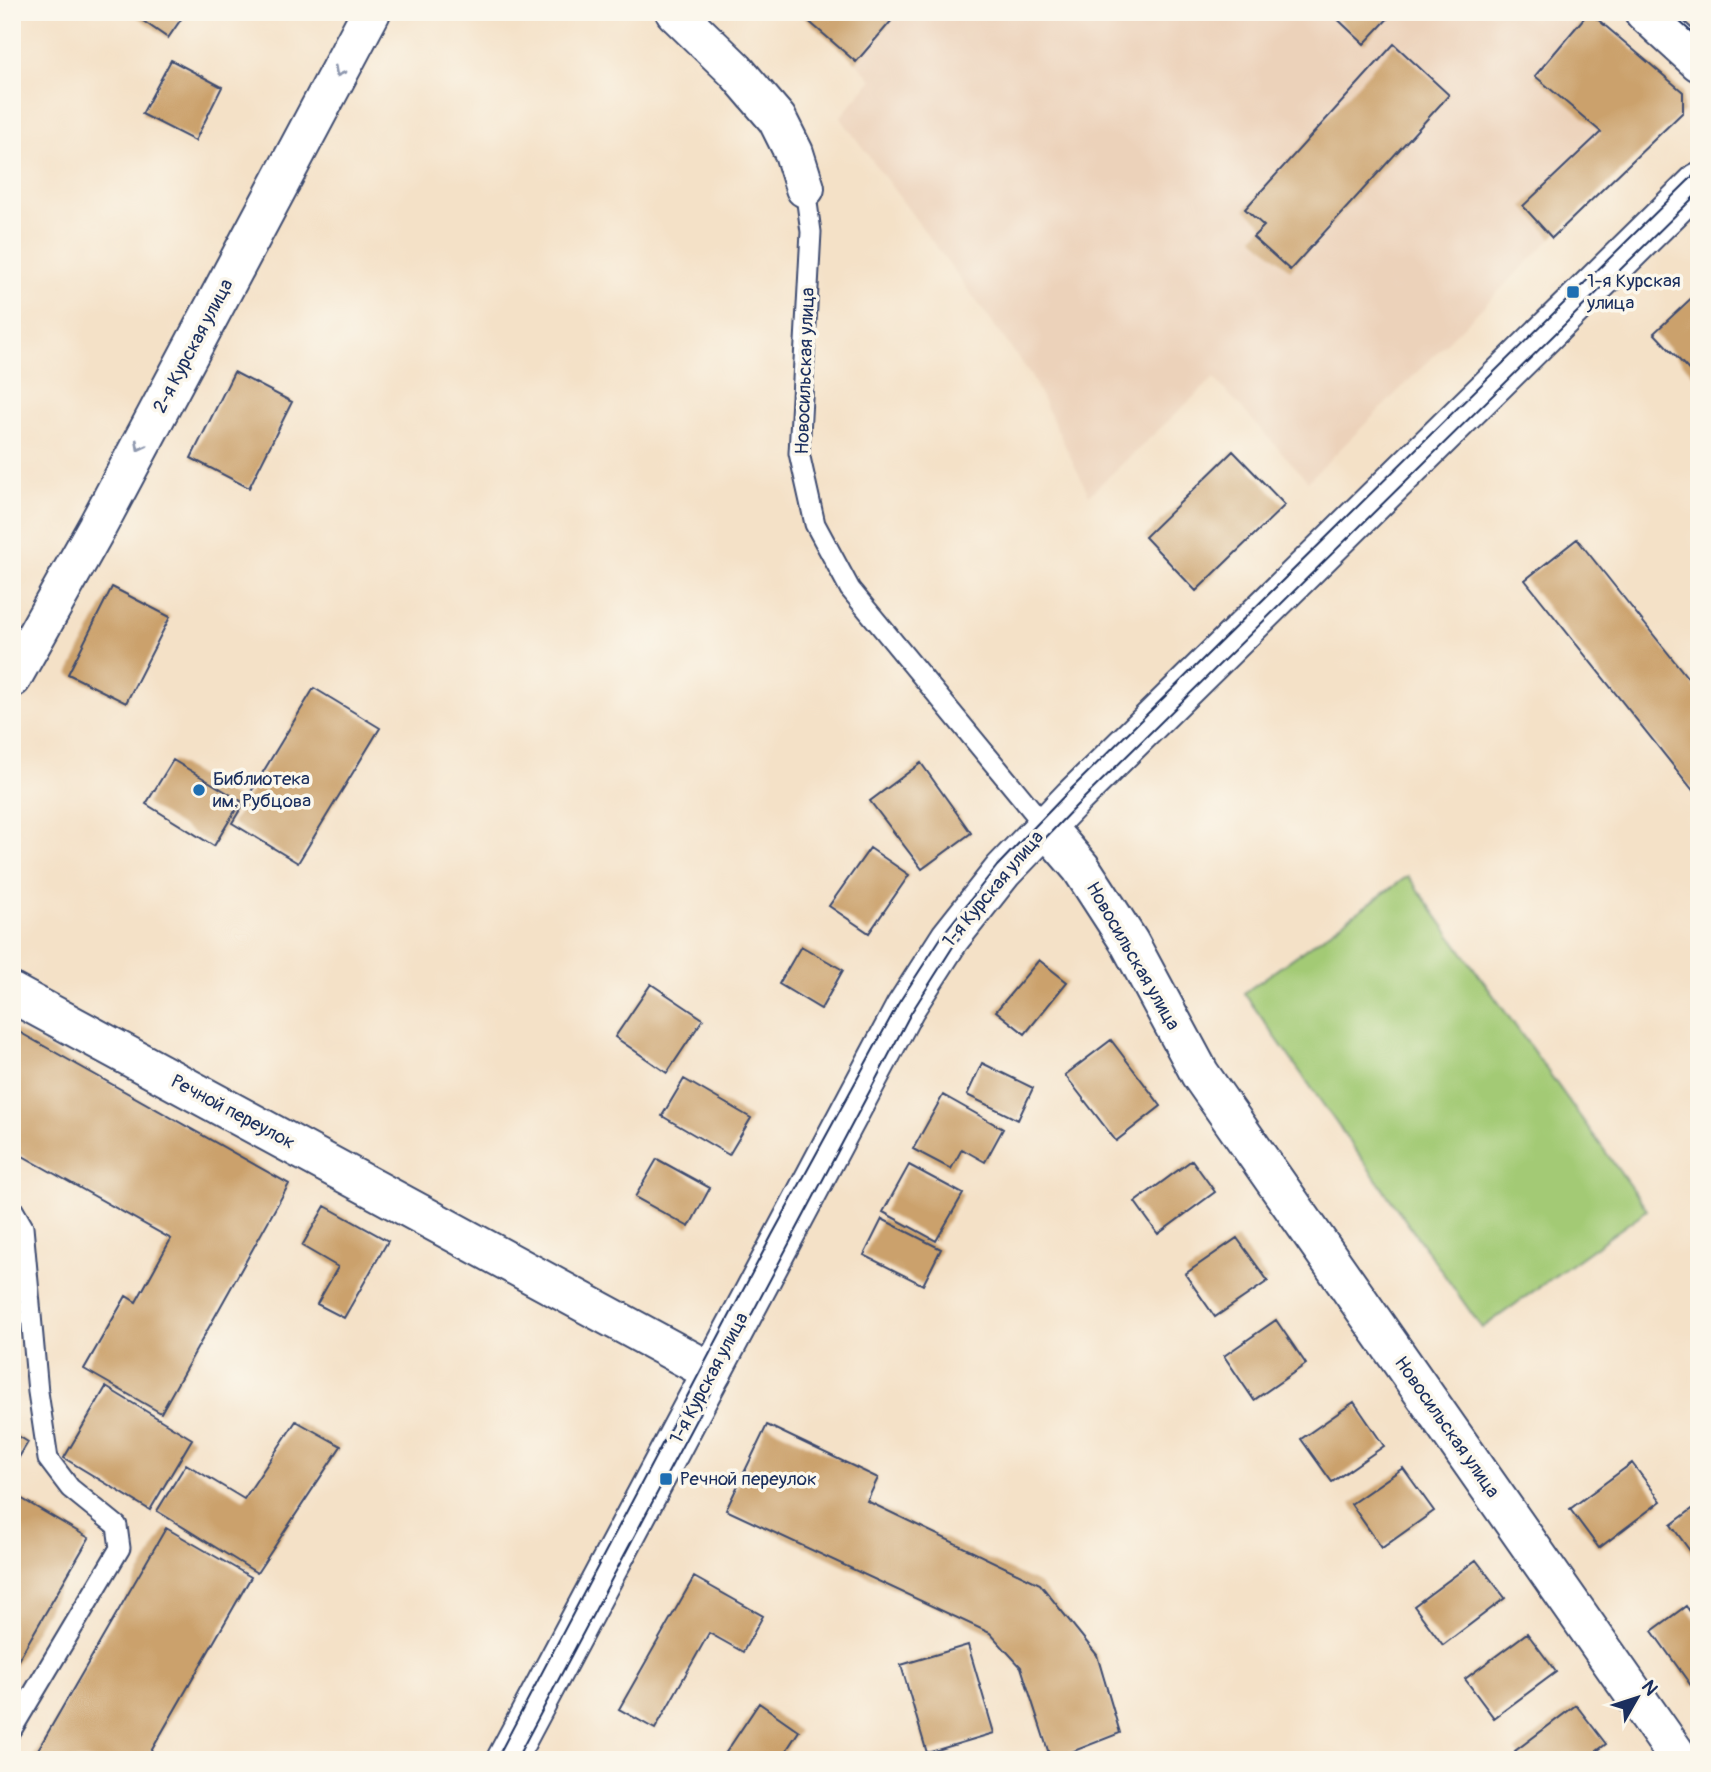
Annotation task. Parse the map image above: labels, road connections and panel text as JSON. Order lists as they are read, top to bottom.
{
  "streets": {
    "street": [
      "2-я Курская улица",
      "Новосильская улица",
      "1-я Курская улица",
      "Речной переулок"
    ]
  },
  "crossings": [
    ["Новосильская улица", "1-я Курская улица"],
    ["1-я Курская улица", "Речной переулок"]
  ],
  "one_way": ["2-я Курская улица"],
  "places": {
    "transit": ["1-я Курская улица", "Речной переулок"],
    "other": ["Библиотека им. Рубцова"]
  },
  "north": "top right"
}
